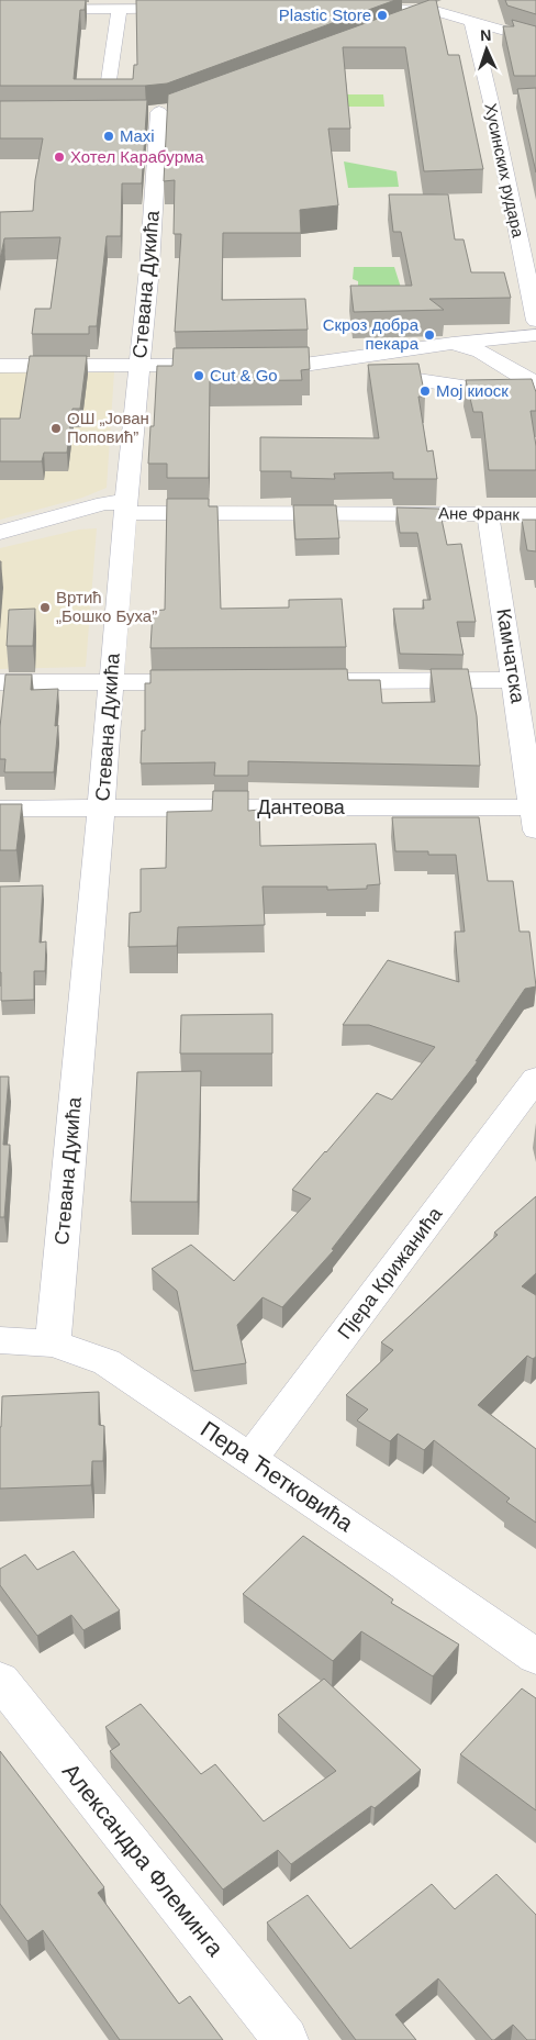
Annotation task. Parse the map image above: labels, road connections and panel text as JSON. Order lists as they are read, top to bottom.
{
  "streets": {
    "street": [
      "Хусинских рудара",
      "Стевана Дукића",
      "Ане Франк",
      "Камчатска",
      "Дантеова",
      "Пјера Крижанића",
      "Пера Ћетковића",
      "Александра Флеминга"
    ]
  },
  "crossings": [
    ["Стевана Дукића", "Ане Франк"],
    ["Стевана Дукића", "Дантеова"],
    ["Стевана Дукића", "Пера Ћетковића"],
    ["Ане Франк", "Камчатска"],
    ["Камчатска", "Дантеова"],
    ["Пјера Крижанића", "Пера Ћетковића"]
  ],
  "places": [
    "Plastic Store",
    "Maxi",
    "Хотел Карабурма",
    "Скроз добра пекара",
    "Cut & Go",
    "Мој киоск",
    "ОШ „Јован Поповић”",
    "Вртић „Бошко Буха”"
  ],
  "north": "top"
}
